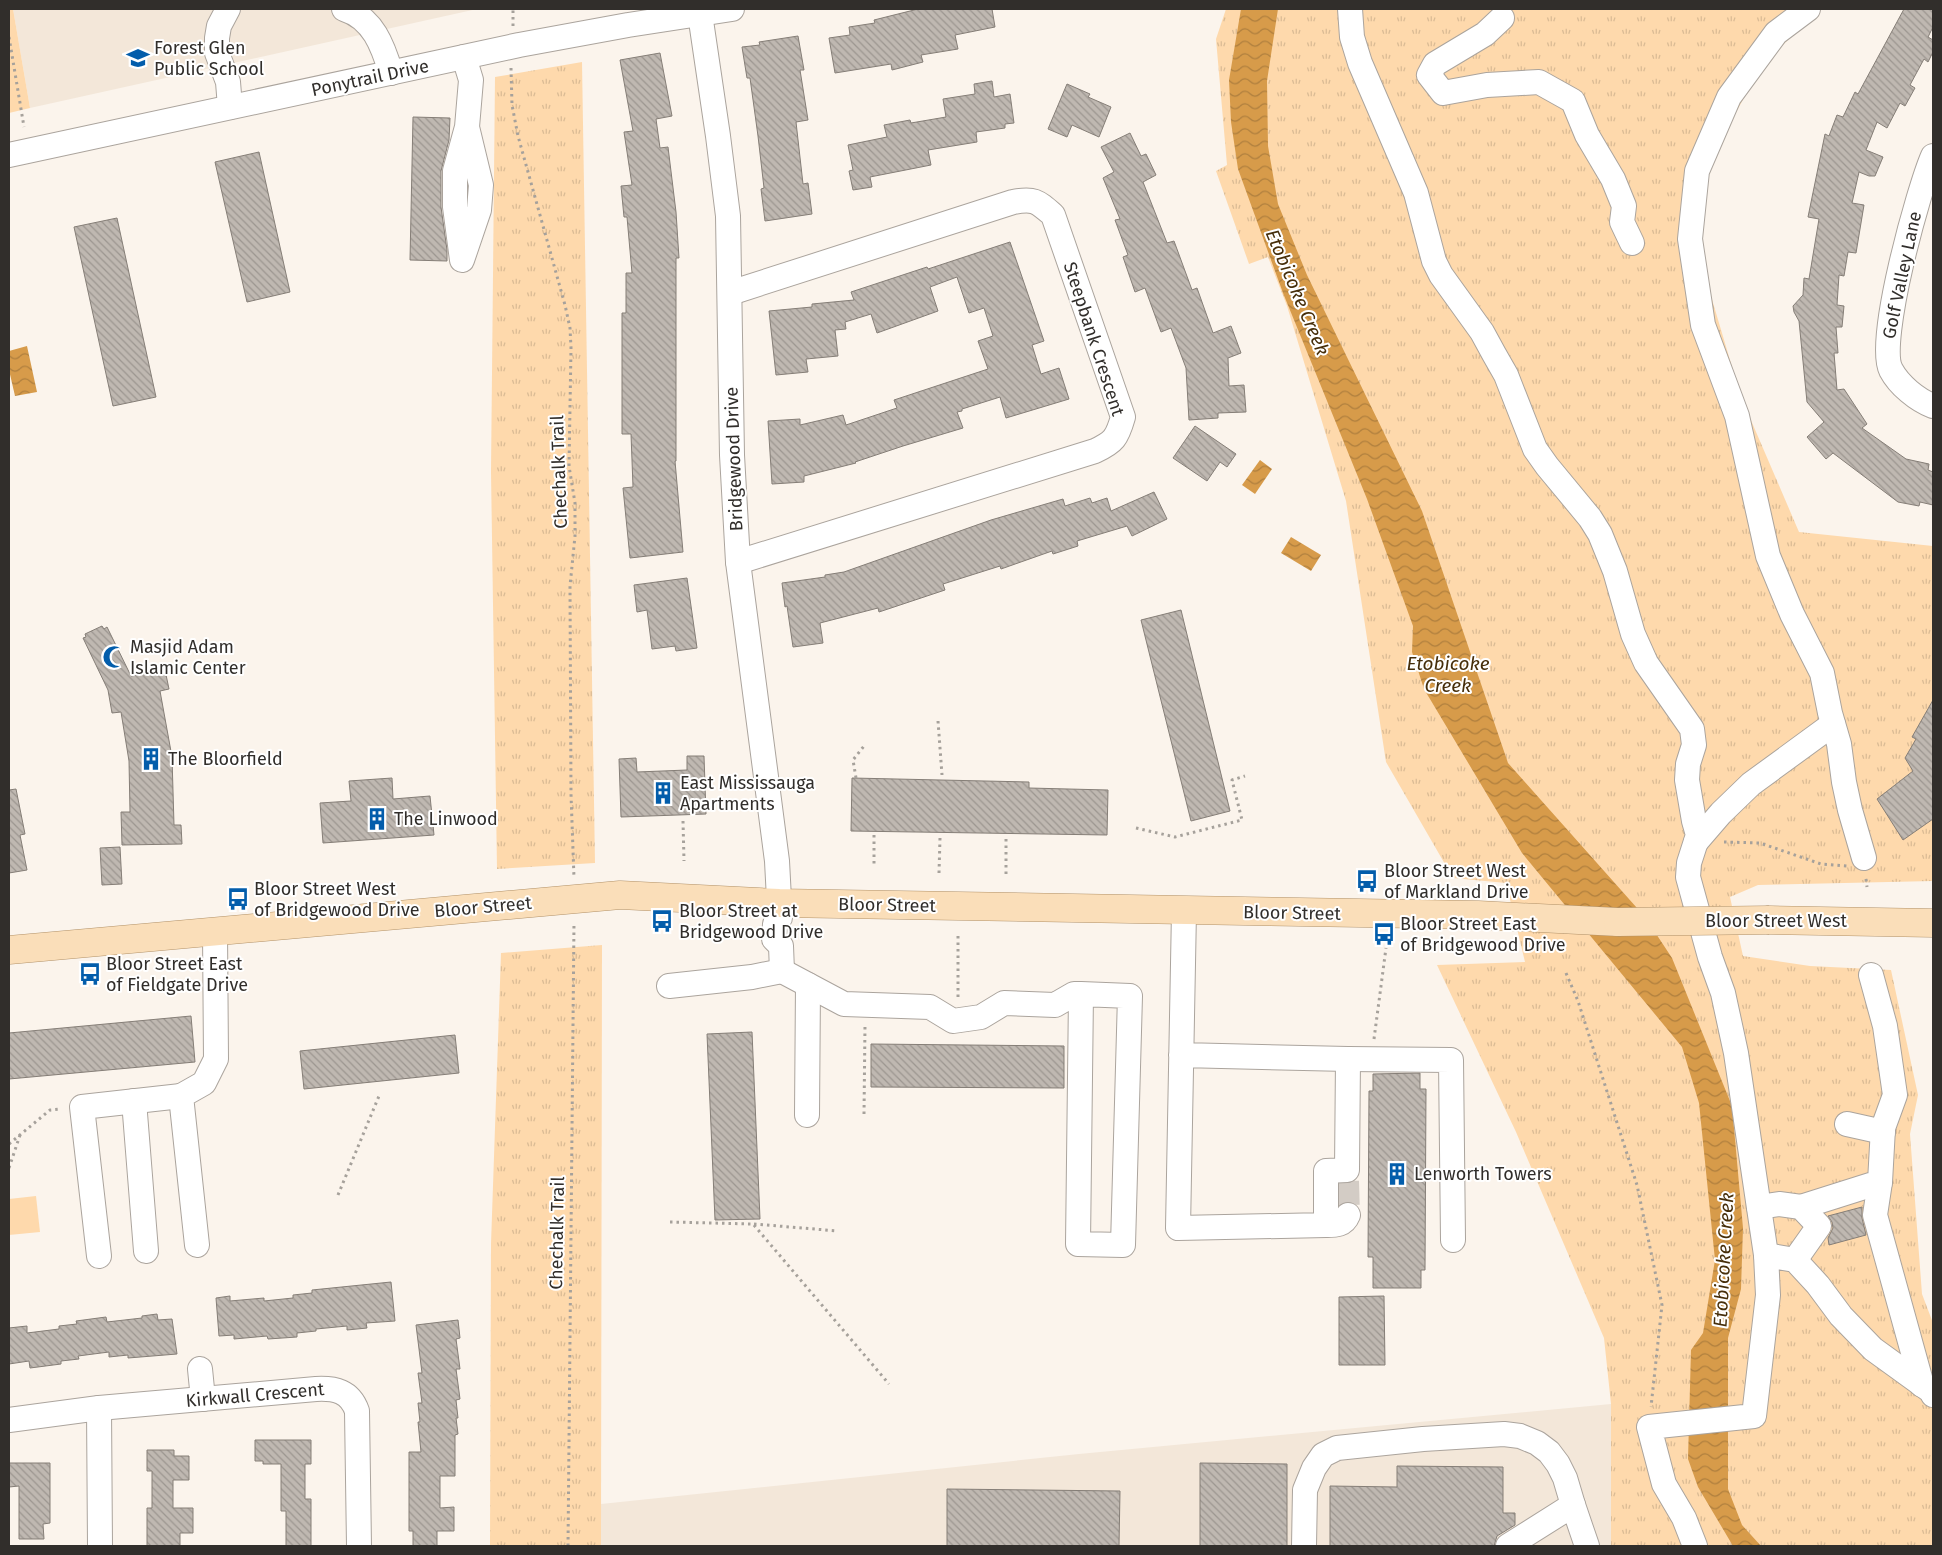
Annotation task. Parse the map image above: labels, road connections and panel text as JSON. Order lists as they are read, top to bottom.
{
  "streets": {
    "main road": ["Bloor Street", "Bloor Street West"],
    "street": [
      "Ponytrail Drive",
      "Golf Valley Lane",
      "Steepbank Crescent",
      "Bridgewood Drive",
      "Kirkwall Crescent"
    ],
    "path": ["Chechalk Trail"]
  },
  "crossings": [
    ["Ponytrail Drive", "Bridgewood Drive"],
    ["Steepbank Crescent", "Bridgewood Drive"],
    ["Bridgewood Drive", "Bloor Street"],
    ["Bloor Street", "Bloor Street West"]
  ],
  "water": ["Etobicoke Creek"],
  "places": {
    "school or university": ["Forest Glen Public School"],
    "mosque": ["Masjid Adam Islamic Center"],
    "building": [
      "The Bloorfield",
      "East Mississauga Apartments",
      "The Linwood",
      "Lenworth Towers"
    ],
    "bus stop": [
      "Bloor Street West of Markland Drive",
      "Bloor Street West of Bridgewood Drive",
      "Bloor Street at Bridgewood Drive",
      "Bloor Street East of Bridgewood Drive",
      "Bloor Street East of Fieldgate Drive"
    ]
  }
}
